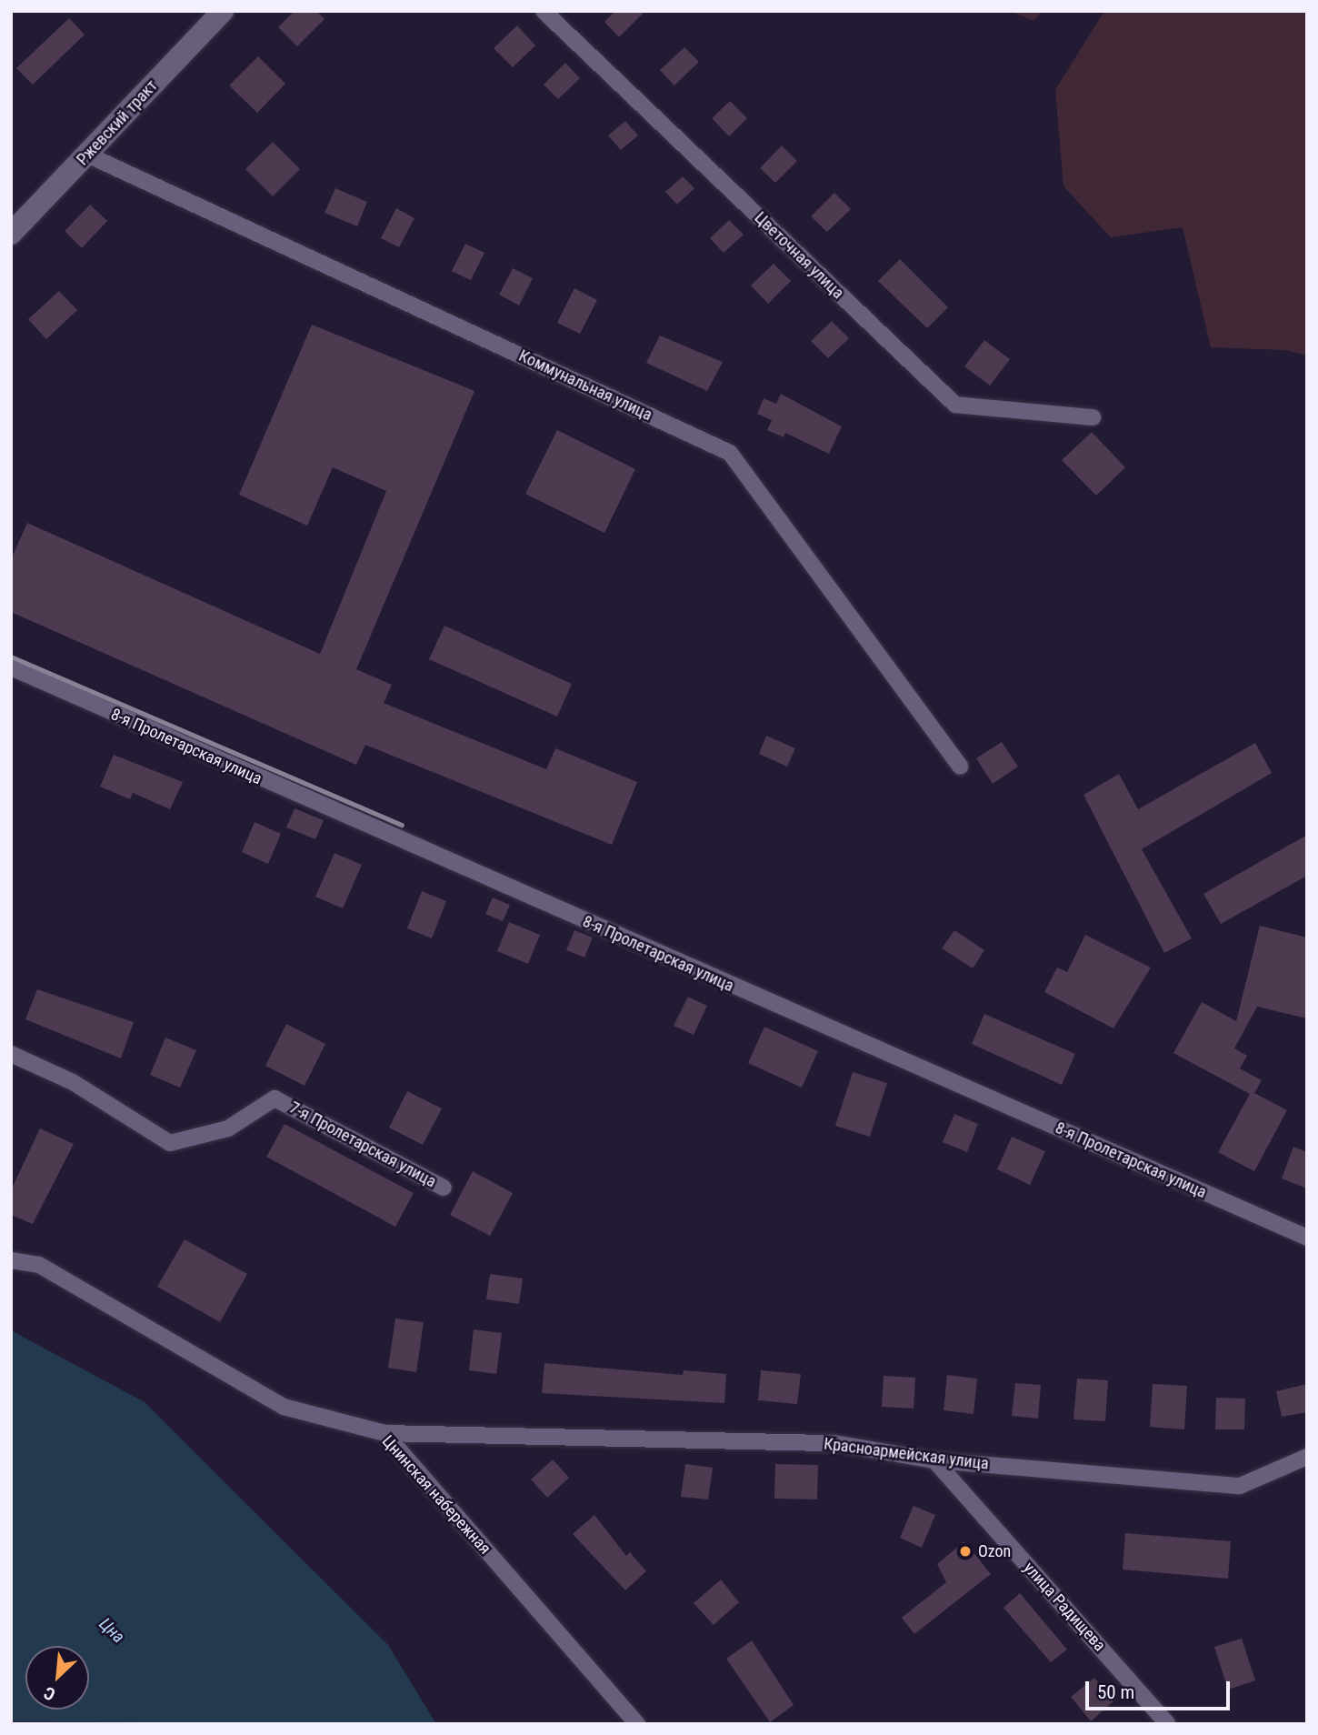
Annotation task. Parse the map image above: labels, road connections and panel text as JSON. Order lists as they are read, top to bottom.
{
  "streets": {
    "main road": ["Ржевский тракт"],
    "street": [
      "Цветочная улица",
      "Коммунальная улица",
      "8-я Пролетарская улица",
      "7-я Пролетарская улица",
      "Красноармейская улица",
      "Цнинская набережная",
      "улица Радищева"
    ]
  },
  "crossings": [
    ["Ржевский тракт", "Коммунальная улица"],
    ["Красноармейская улица", "Цнинская набережная"],
    ["Красноармейская улица", "улица Радищева"]
  ],
  "water": ["Цна"],
  "places": ["Ozon"],
  "scale_bar": "50 m",
  "north": "bottom left"
}
